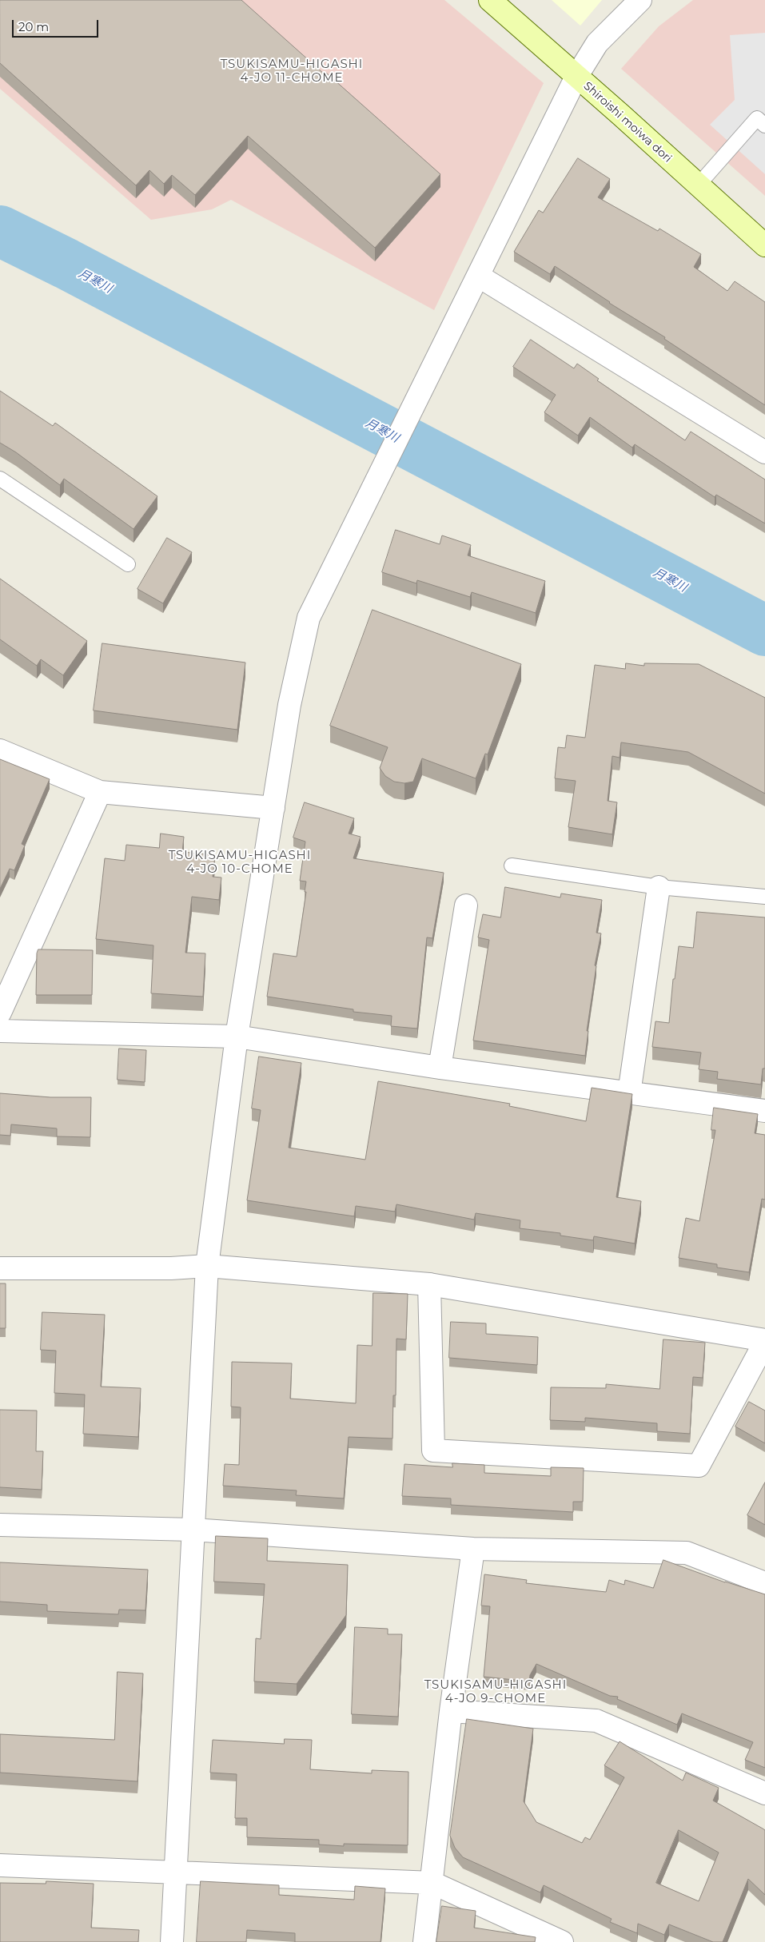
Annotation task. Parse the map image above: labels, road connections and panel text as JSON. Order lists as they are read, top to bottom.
{
  "streets": {
    "main road": ["Shiroishi moiwa dori"]
  },
  "districts": ["TSUKISAMU-HIGASHI 4-JO 11-CHOME", "TSUKISAMU-HIGASHI 4-JO 10-CHOME", "TSUKISAMU-HIGASHI 4-JO 9-CHOME"],
  "water": ["月寒川"],
  "scale_bar": "20 m"
}
